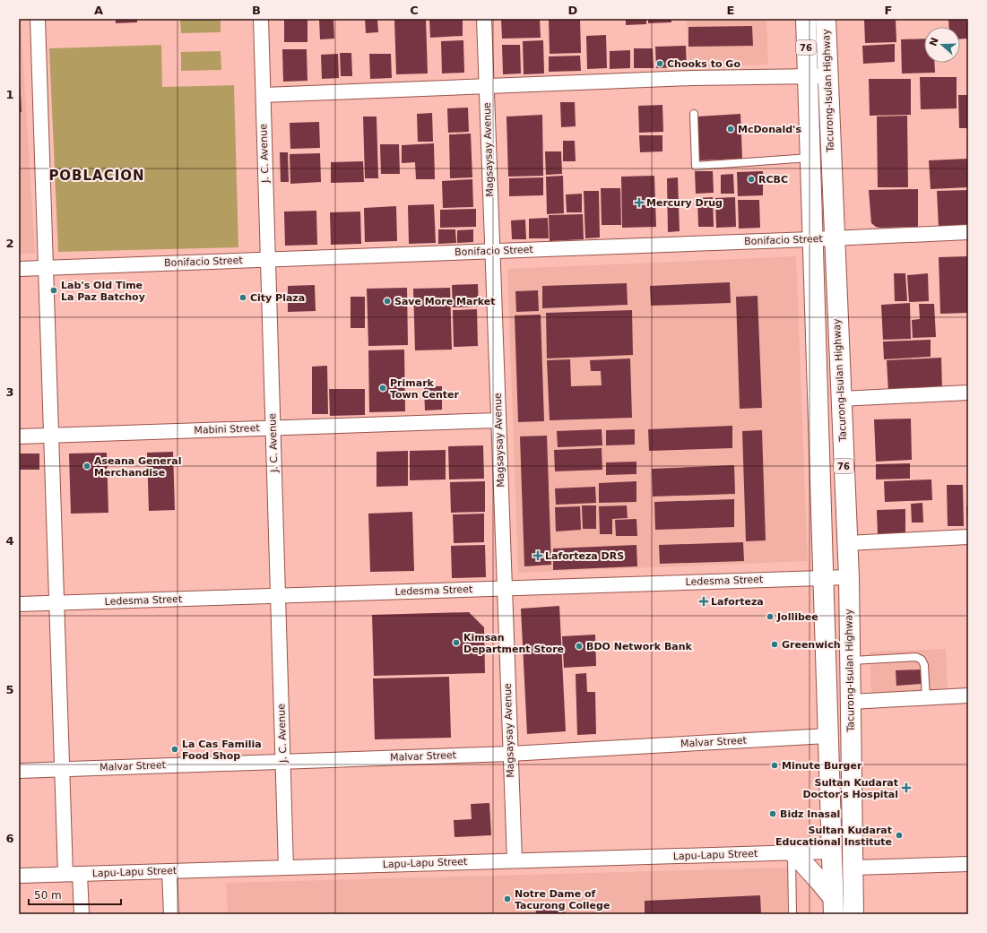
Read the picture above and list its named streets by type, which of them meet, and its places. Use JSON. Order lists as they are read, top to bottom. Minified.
{"streets":{"highway":["76","Tacurong-Isulan Highway"],"street":["Magsaysay Avenue","J. C. Avenue","Bonifacio Street","Mabini Street","Ledesma Street","Malvar Street","Lapu-Lapu Street"]},"crossings":[["Tacurong-Isulan Highway","Bonifacio Street"],["Tacurong-Isulan Highway","Ledesma Street"],["Tacurong-Isulan Highway","Malvar Street"],["Tacurong-Isulan Highway","Lapu-Lapu Street"],["Magsaysay Avenue","Bonifacio Street"],["Magsaysay Avenue","Mabini Street"],["Magsaysay Avenue","Ledesma Street"],["Magsaysay Avenue","Malvar Street"],["Magsaysay Avenue","Lapu-Lapu Street"],["J. C. Avenue","Bonifacio Street"],["J. C. Avenue","Mabini Street"],["J. C. Avenue","Ledesma Street"],["J. C. Avenue","Malvar Street"],["J. C. Avenue","Lapu-Lapu Street"]],"districts":["POBLACION"],"places":{"other":["Chooks to Go","McDonald's","RCBC","Lab's Old Time La Paz Batchoy","City Plaza","Save More Market","Primark Town Center","Aseana General Merchandise","Jollibee","Kimsan Department Store","Greenwich","BDO Network Bank","La Cas Familia Food Shop","Minute Burger","Bidz Inasal","Sultan Kudarat Educational Institute","Notre Dame of Tacurong College"],"health":["Mercury Drug","Laforteza DRS","Laforteza","Sultan Kudarat Doctor's Hospital"]},"scale_bar":"50 m","north":"left","grid":{"columns":["A","B","C","D","E","F"],"rows":["1","2","3","4","5","6"]}}
